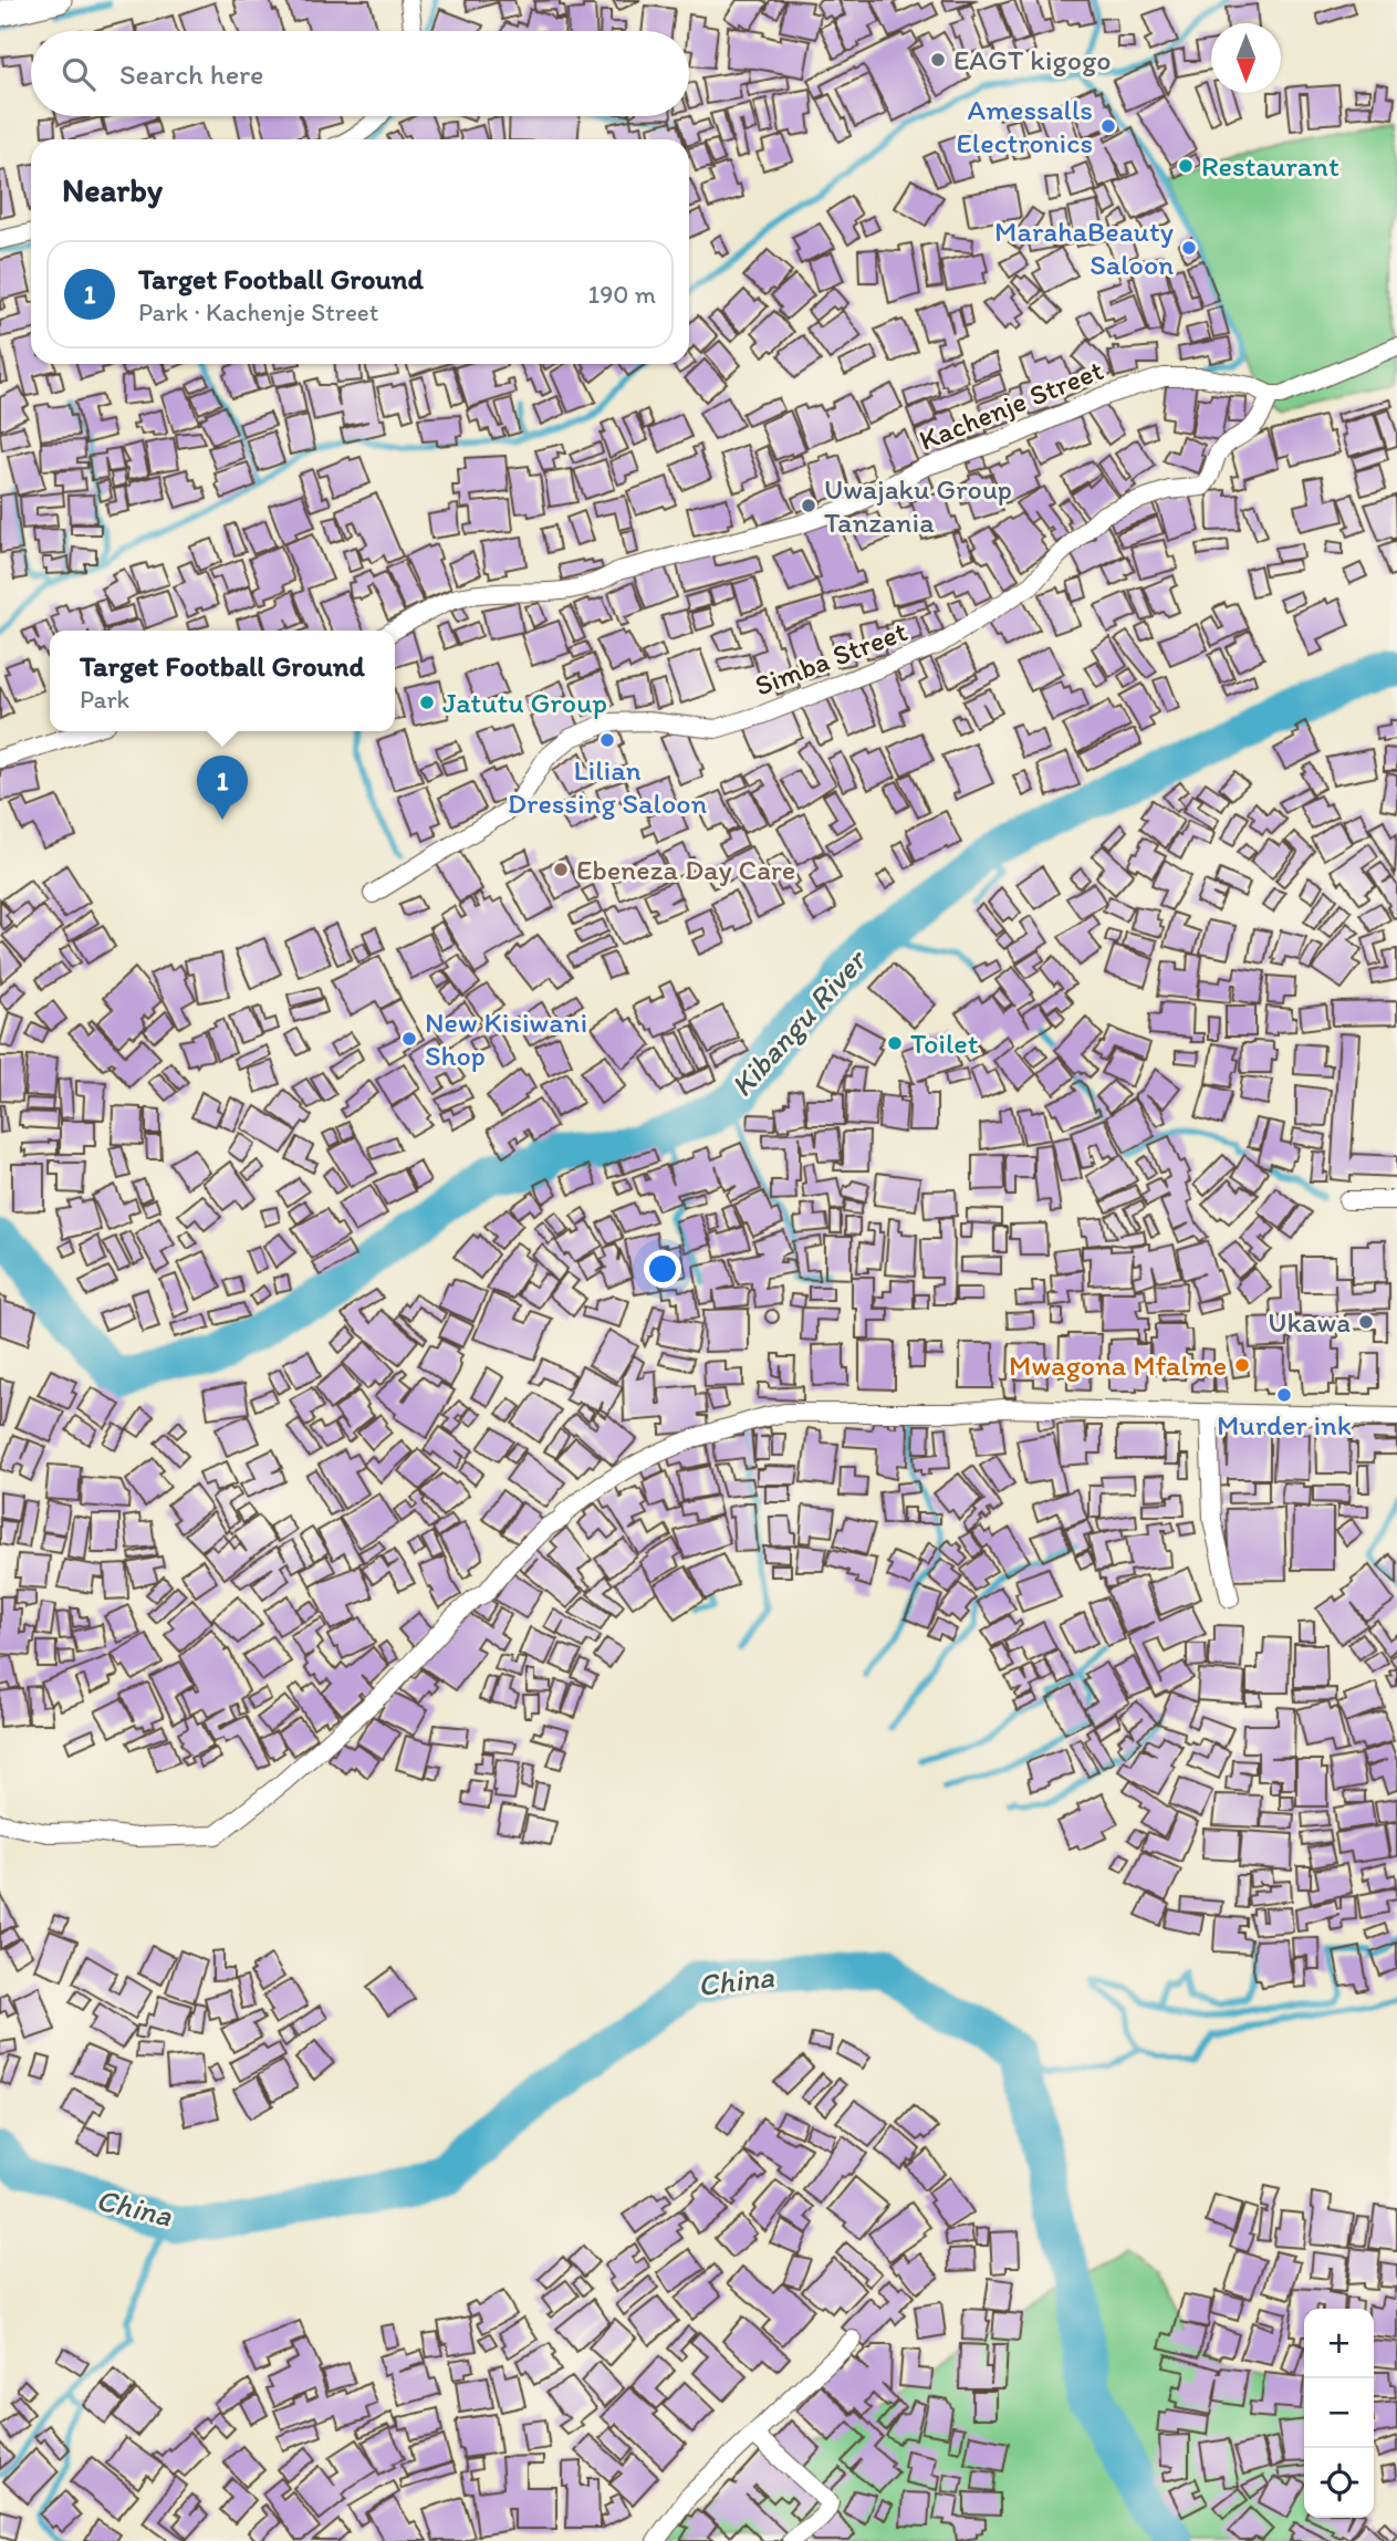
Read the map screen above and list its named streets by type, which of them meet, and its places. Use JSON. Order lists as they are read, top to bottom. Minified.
{"streets":{"street":["Kachenje Street","Simba Street"]},"crossings":[["Kachenje Street","Simba Street"]],"water":["Kibangu River","China"],"places":["EAGT kigogo","Amessalls Electronics","Restaurant","MarahaBeauty Saloon","Uwajaku Group Tanzania","Jatutu Group","Lilian Dressing Saloon","Ebeneza Day Care","New Kisiwani Shop","Toilet","Ukawa","Mwagona Mfalme","Murder ink"],"north":"bottom","page":{"search":"Search here","heading":"Nearby","list":[{"mark":"1","name":"Target Football Ground","note":"Park · Kachenje Street","value":"190 m"}],"popup":["Target Football Ground","Park"],"pins":"1","map_buttons":["+","−"]}}
